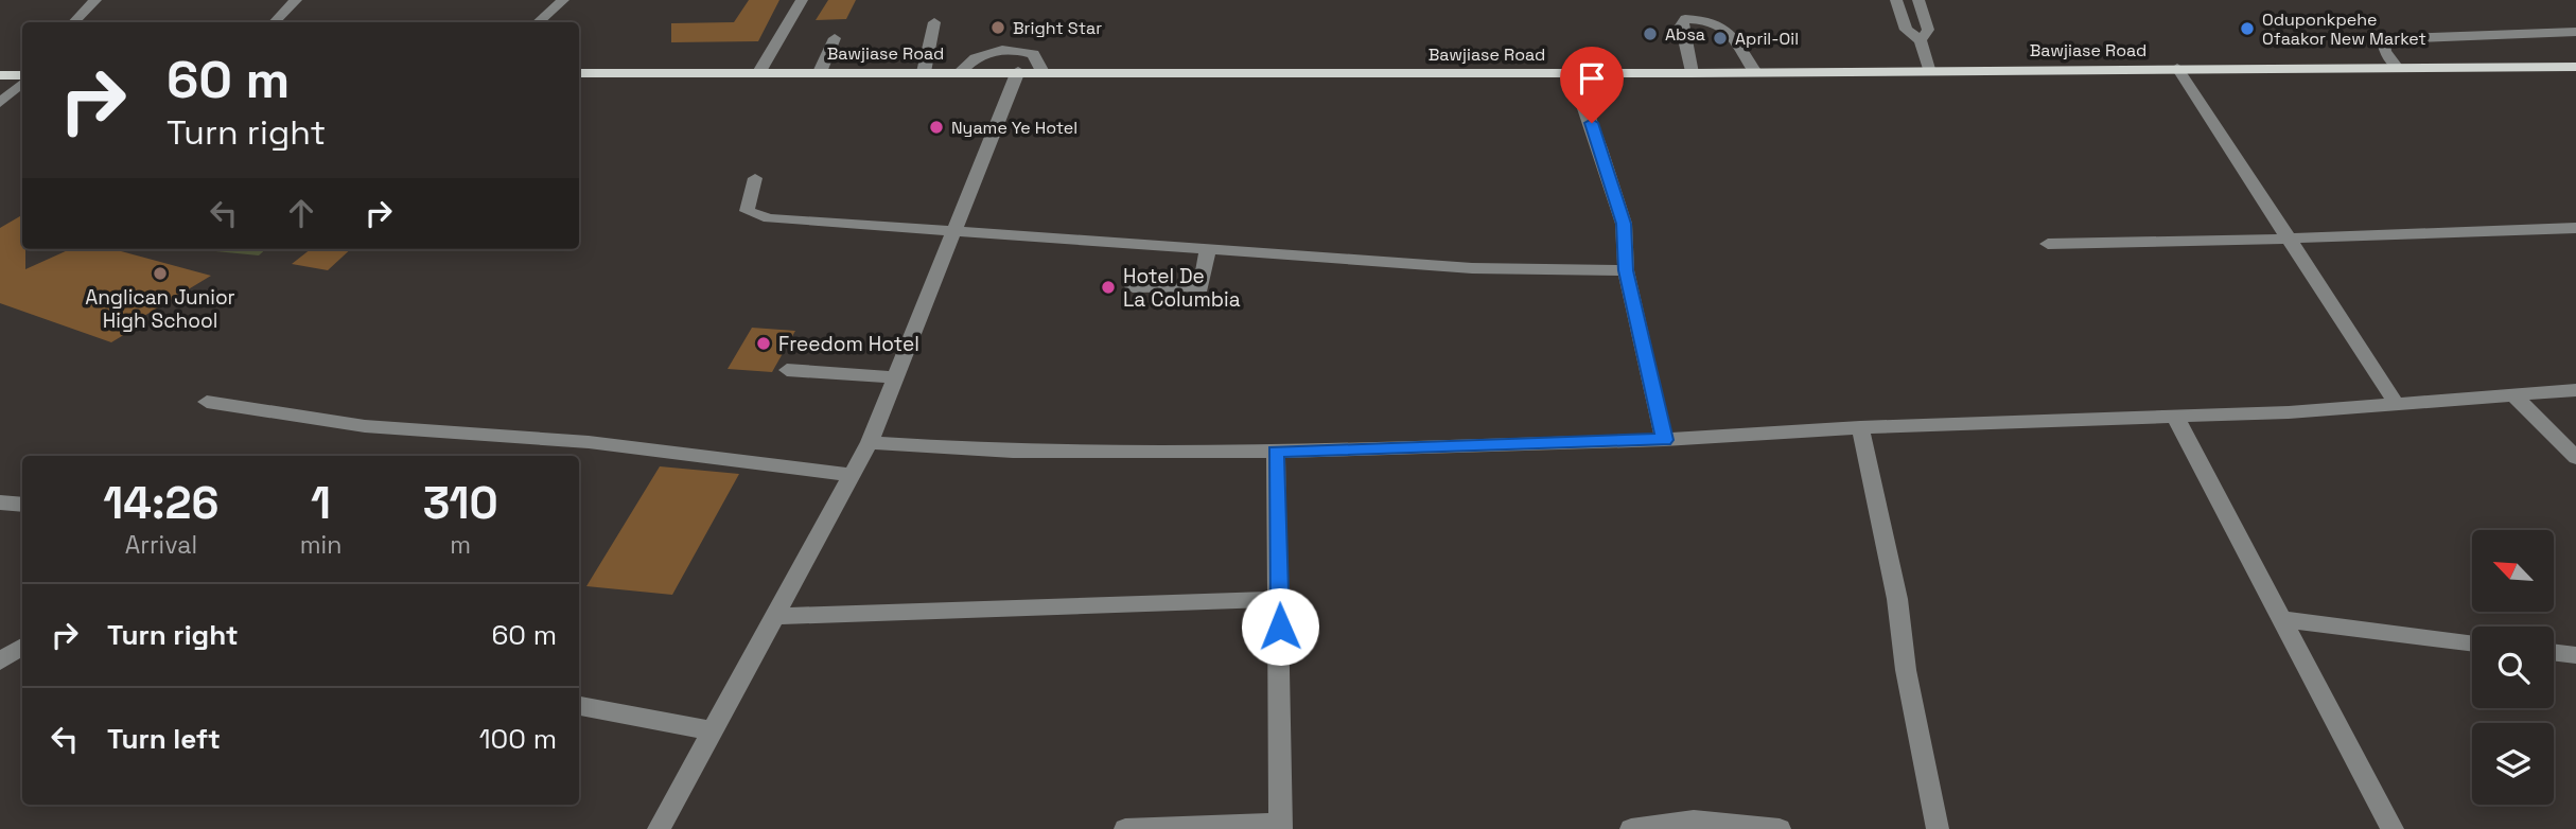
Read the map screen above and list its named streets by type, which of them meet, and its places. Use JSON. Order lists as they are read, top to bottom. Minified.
{"streets":{"main road":["Bawjiase Road"]},"places":["Bright Star","Oduponkpehe Ofaakor New Market","Absa","April-Oil","Nyame Ye Hotel","Anglican Junior High School","Hotel De La Columbia","Freedom Hotel"],"north":"top left","page":{"turn":["60 m","Turn right"],"eta":["14:26","Arrival","1","min","310","m"],"list":[{"name":"Turn right","value":"60 m"},{"name":"Turn left","value":"100 m"}]}}
